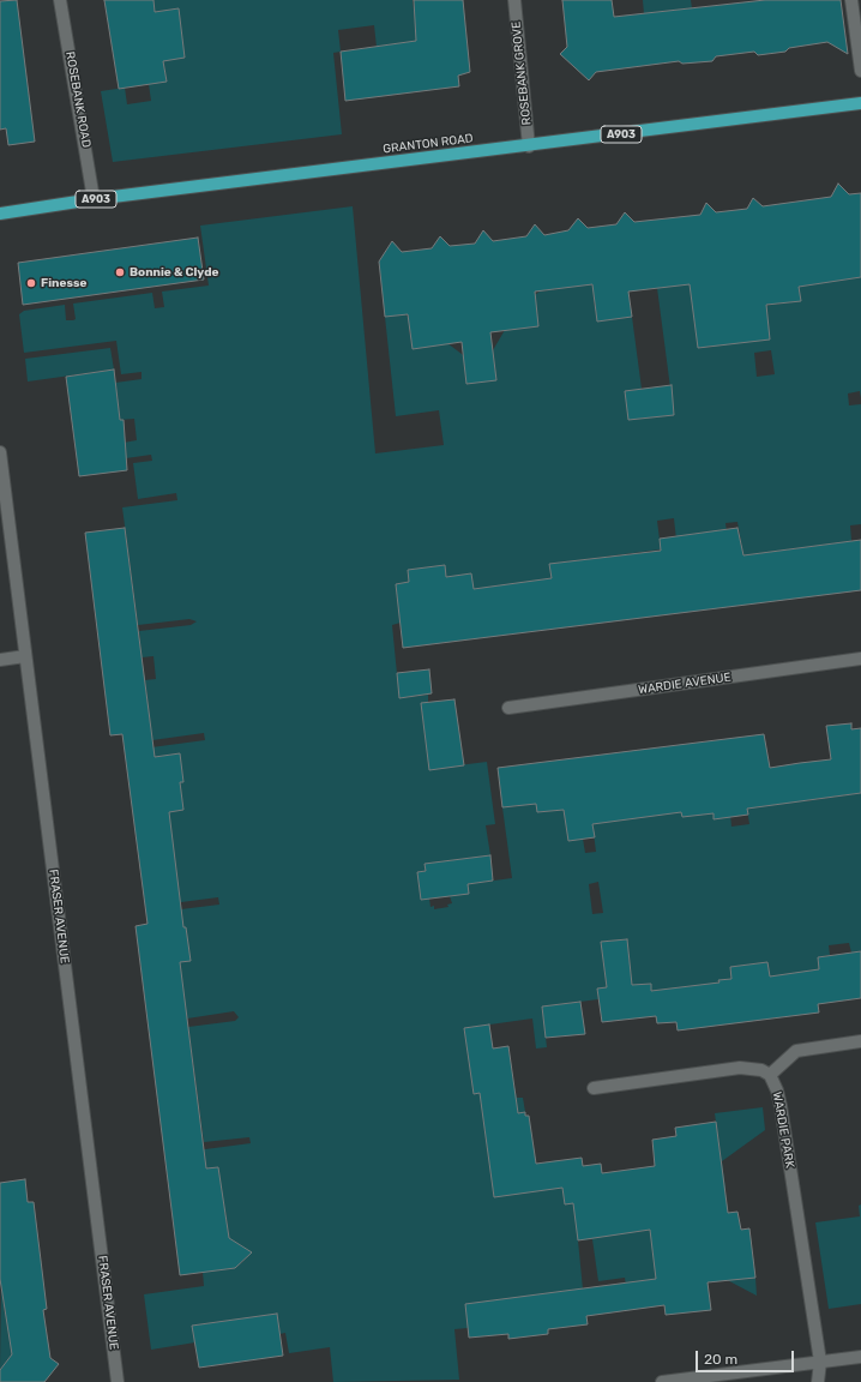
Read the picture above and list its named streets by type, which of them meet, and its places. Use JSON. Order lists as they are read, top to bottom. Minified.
{"streets":{"main road":["A903","GRANTON ROAD"],"street":["ROSEBANK GROVE","ROSEBANK ROAD","WARDIE AVENUE","FRASER AVENUE","WARDIE PARK"]},"crossings":[["ROSEBANK GROVE","GRANTON ROAD"],["ROSEBANK ROAD","GRANTON ROAD"]],"places":["Bonnie & Clyde","Finesse"],"scale_bar":"20 m"}
